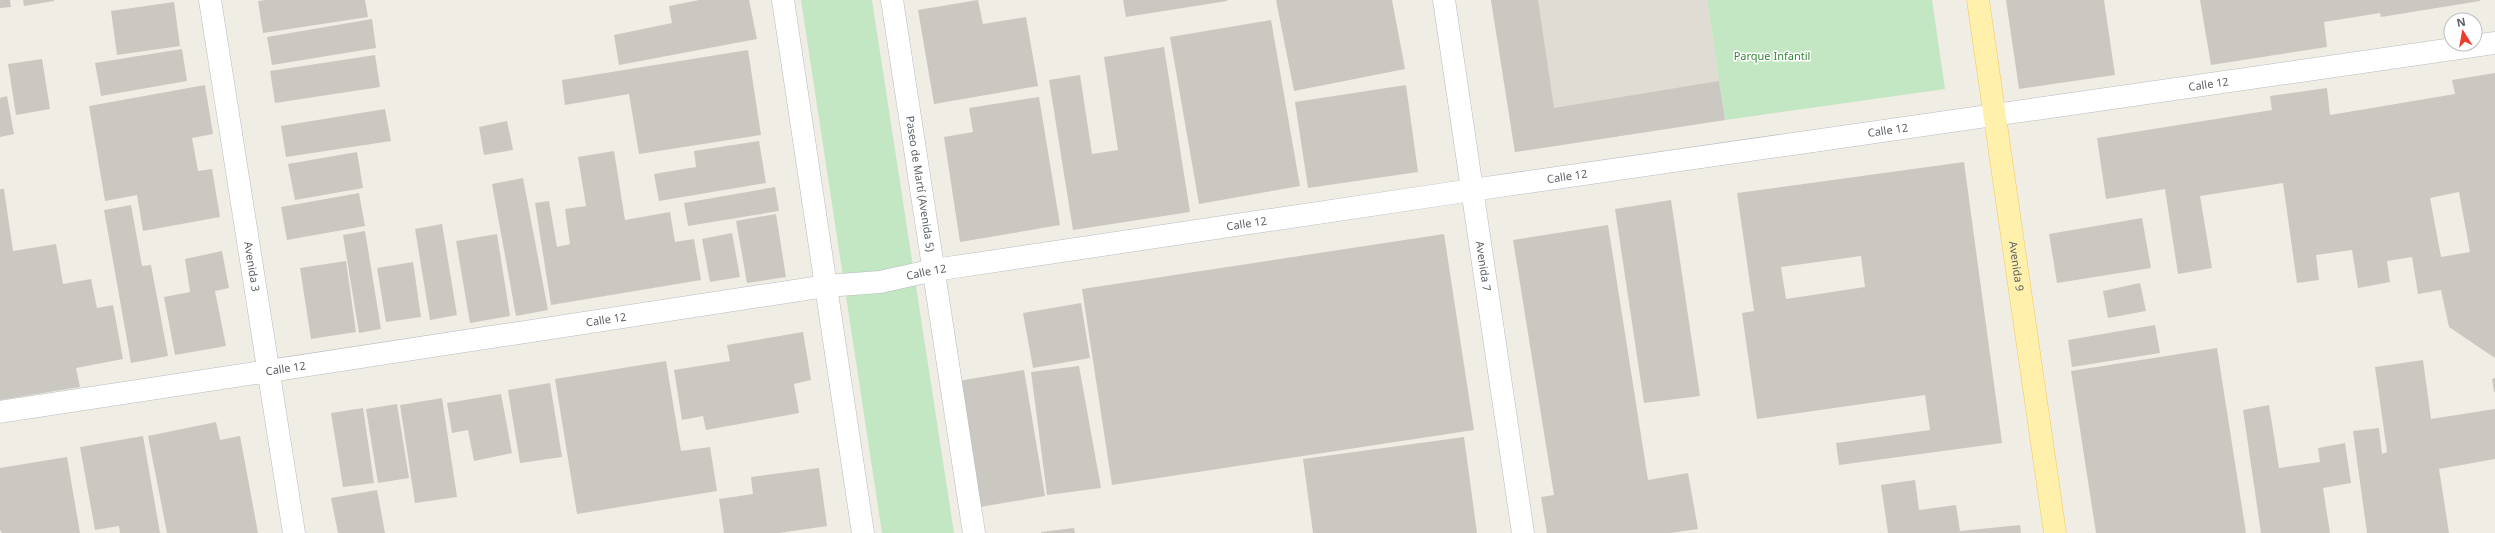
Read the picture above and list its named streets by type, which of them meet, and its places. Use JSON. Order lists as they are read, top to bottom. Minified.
{"streets":{"main road":["Avenida 9"],"street":["Calle 12","Paseo de Martí (Avenida 5)","Avenida 3","Avenida 7"]},"crossings":[["Calle 12","Paseo de Martí (Avenida 5)"],["Calle 12","Avenida 3"],["Calle 12","Avenida 7"],["Calle 12","Avenida 9"]],"parks":["Parque Infantil"],"north":"top"}
